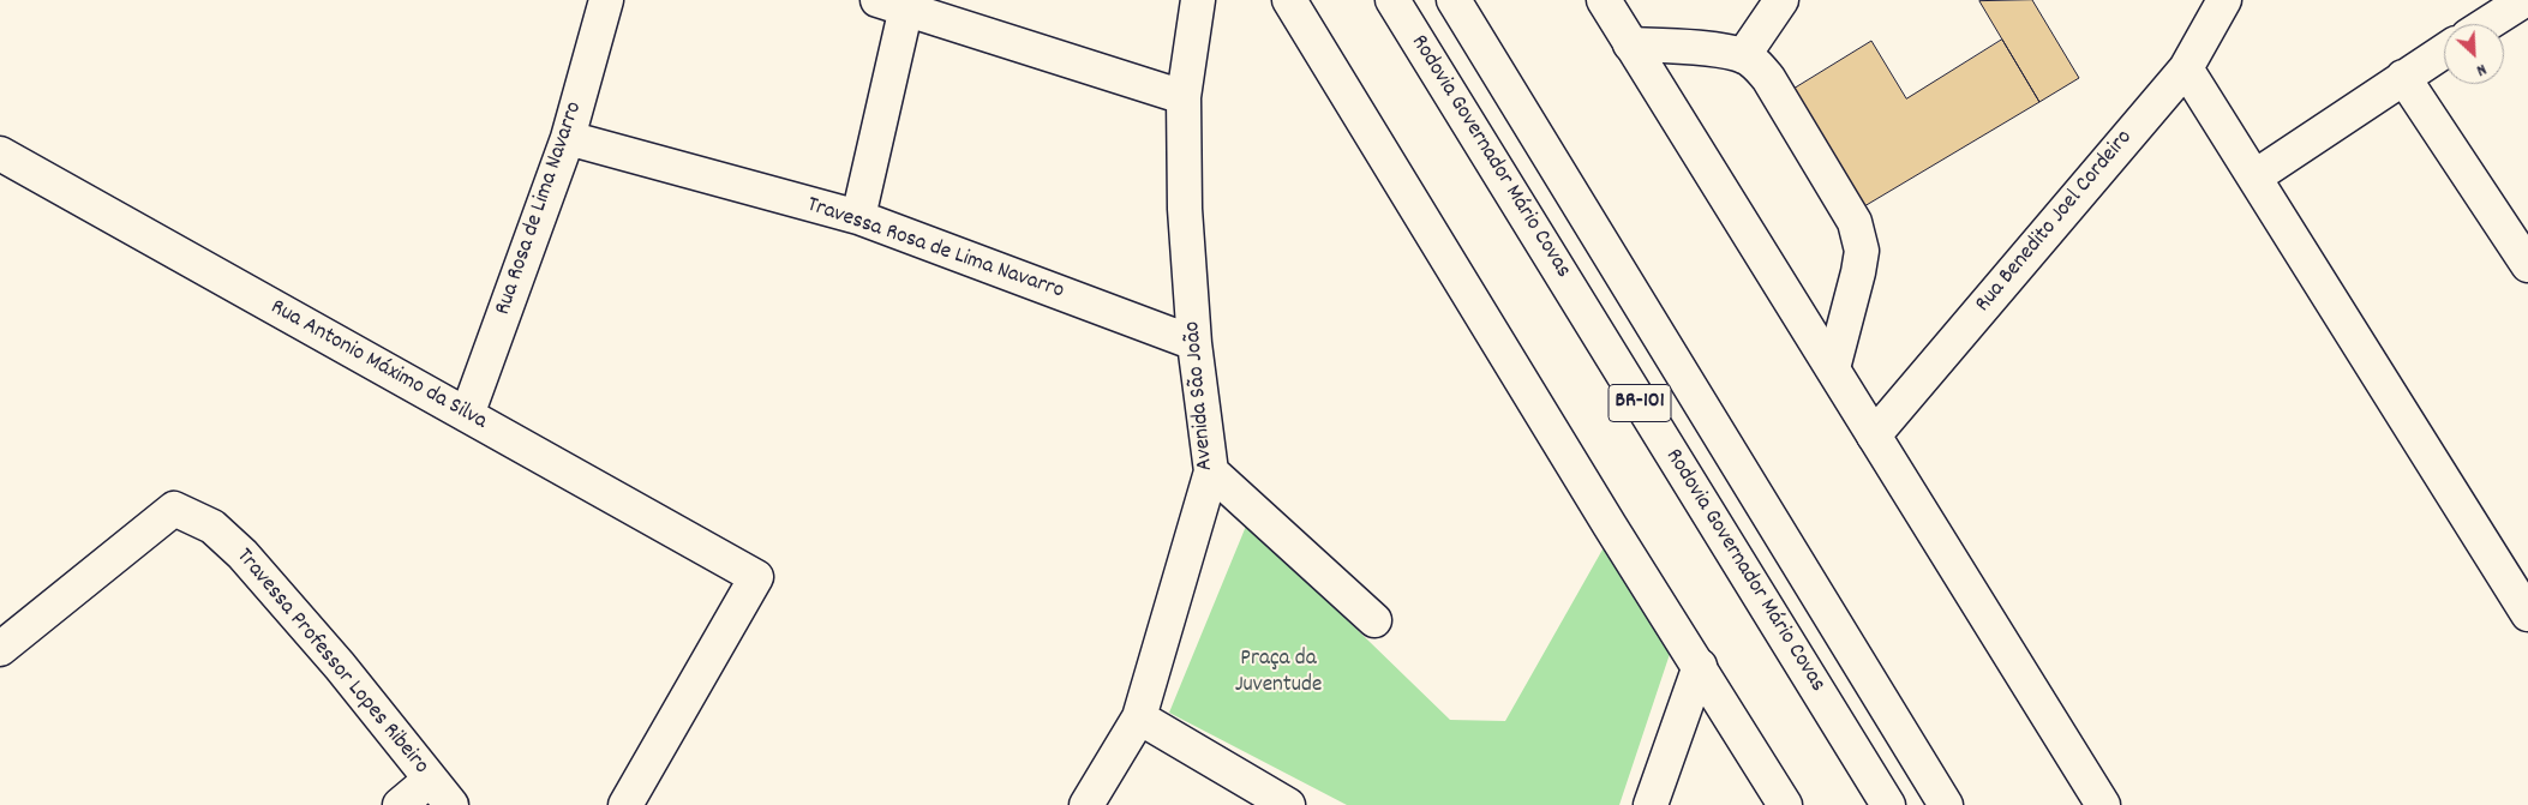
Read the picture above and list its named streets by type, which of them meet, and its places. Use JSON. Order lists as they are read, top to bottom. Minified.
{"streets":{"main road":["Rodovia Governador Mário Covas","Rua Rosa de Lima Navarro","Rua Benedito Joel Cordeiro","Travessa Rosa de Lima Navarro","Rua Antonio Máximo da Silva","Avenida São João","BR-101","Travessa Professor Lopes Ribeiro"]},"crossings":[["Rua Rosa de Lima Navarro","Travessa Rosa de Lima Navarro"],["Rua Rosa de Lima Navarro","Rua Antonio Máximo da Silva"],["Travessa Rosa de Lima Navarro","Avenida São João"]],"parks":["Praça da Juventude"],"north":"bottom right"}
